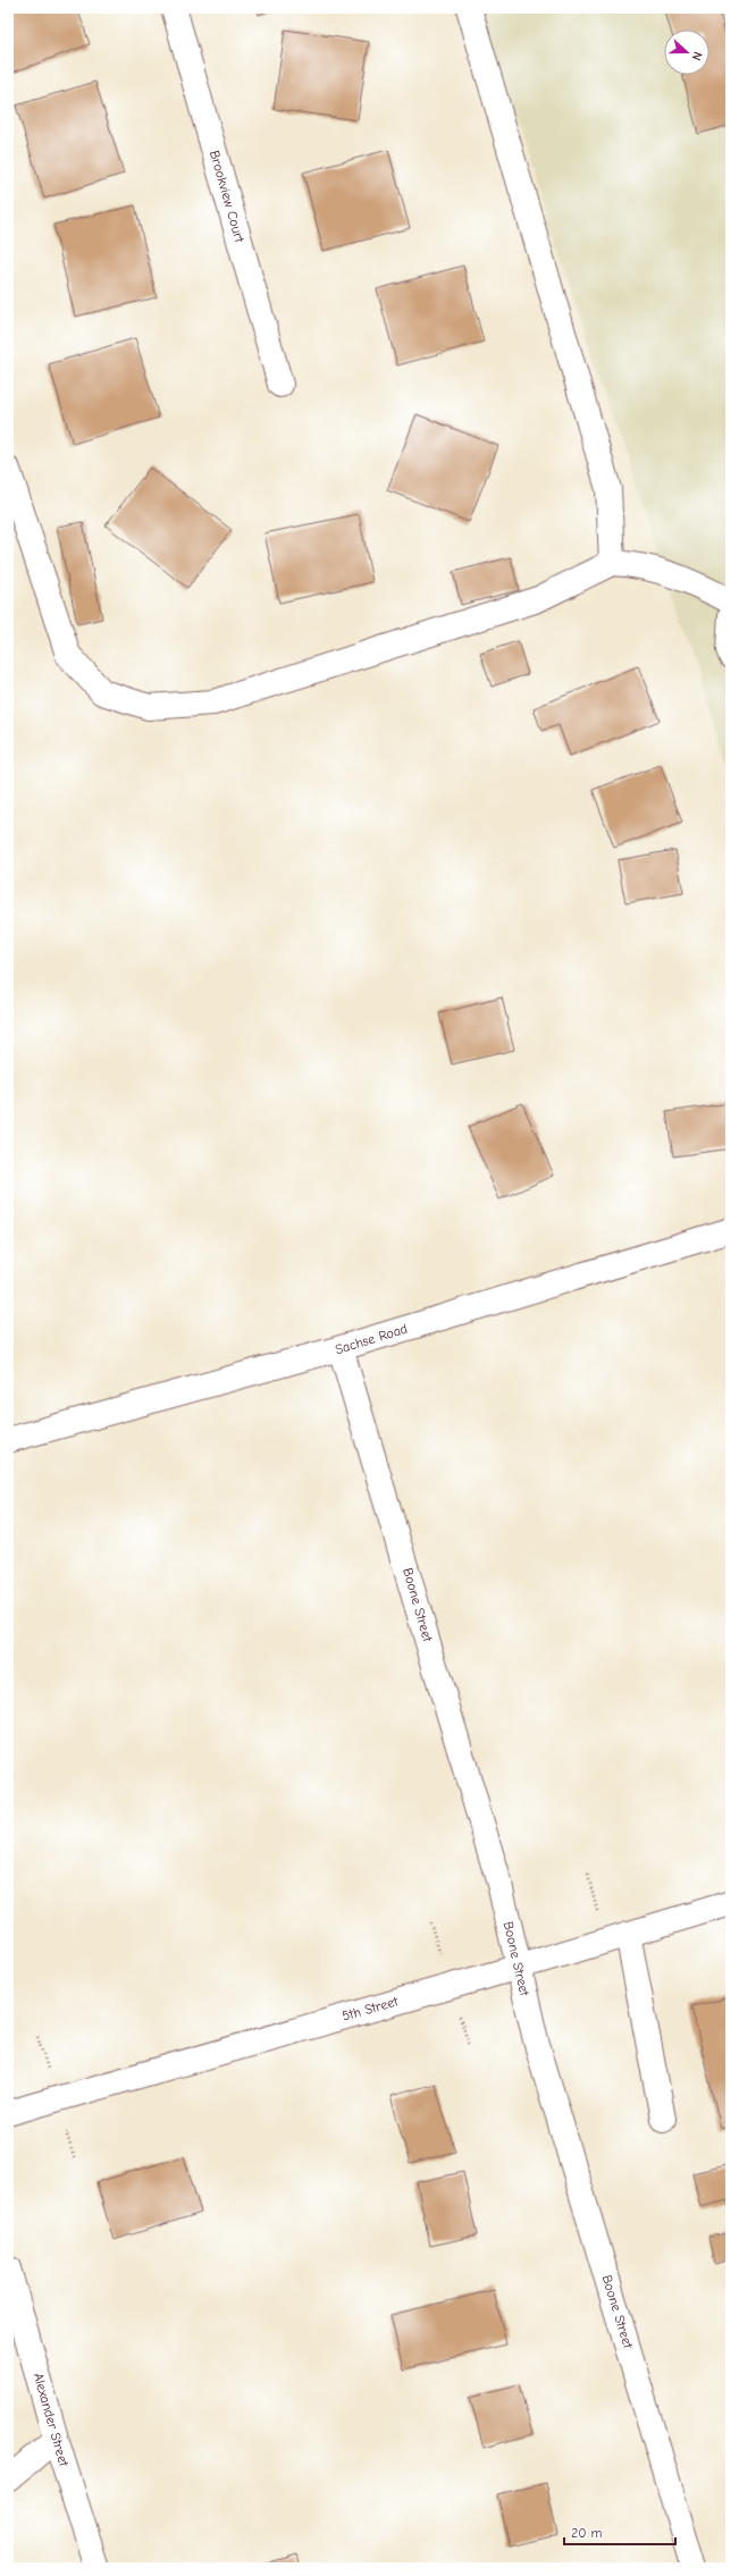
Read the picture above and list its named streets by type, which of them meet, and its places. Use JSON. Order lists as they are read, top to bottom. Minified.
{"streets":{"street":["Brookview Court","Sachse Road","Boone Street","5th Street","Alexander Street"]},"crossings":[["Sachse Road","Boone Street"],["Boone Street","5th Street"]],"scale_bar":"20 m","north":"right"}
